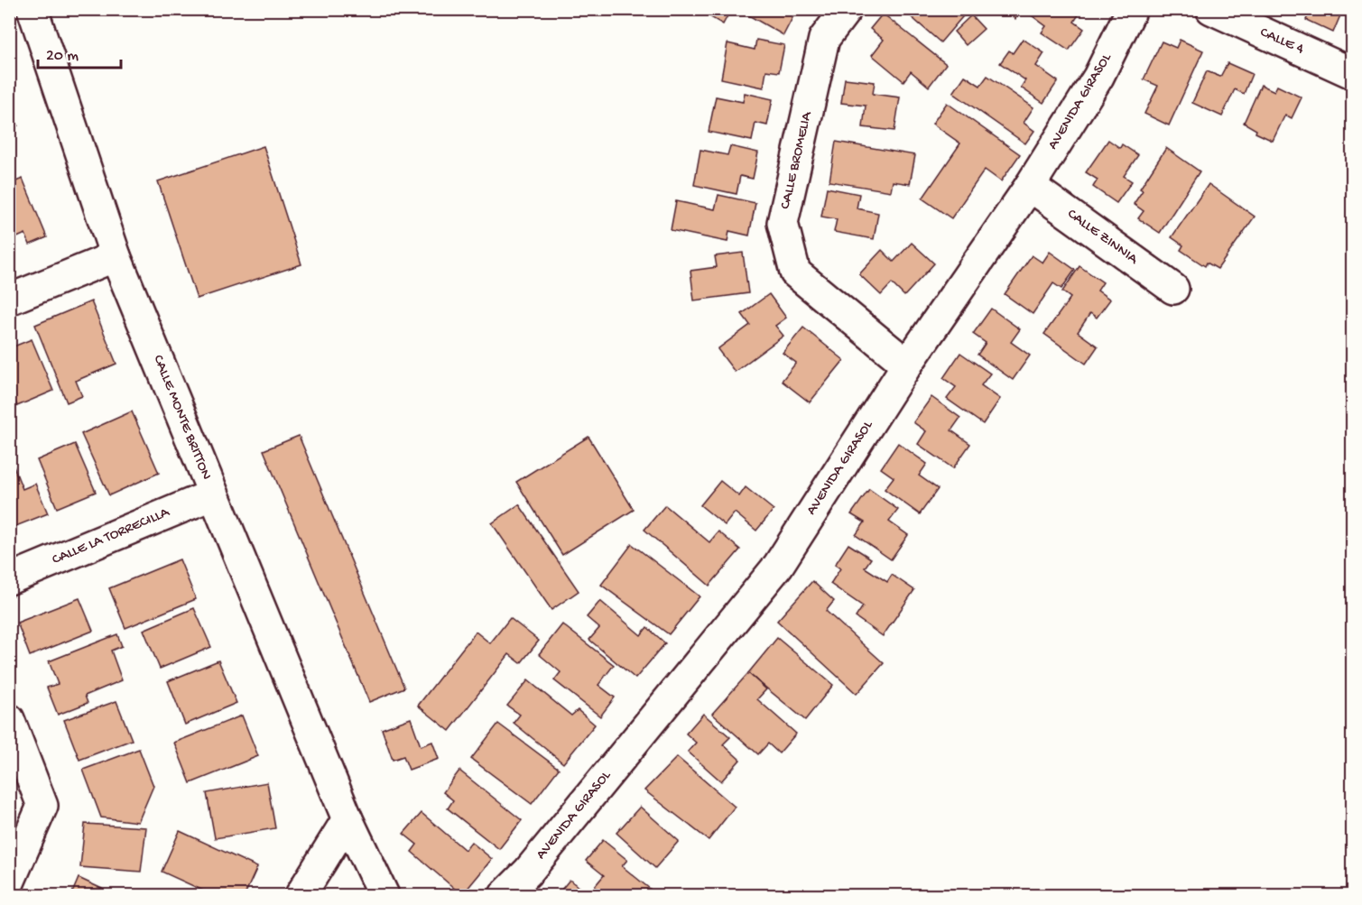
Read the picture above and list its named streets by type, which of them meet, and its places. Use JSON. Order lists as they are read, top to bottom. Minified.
{"streets":{"street":["CALLE 4","AVENIDA GIRASOL","CALLE BROMELIA","CALLE ZINNIA","CALLE MONTE BRITTON","CALLE LA TORRECILLA"]},"crossings":[["AVENIDA GIRASOL","CALLE BROMELIA"],["AVENIDA GIRASOL","CALLE ZINNIA"],["CALLE MONTE BRITTON","CALLE LA TORRECILLA"]],"scale_bar":"20 m"}
